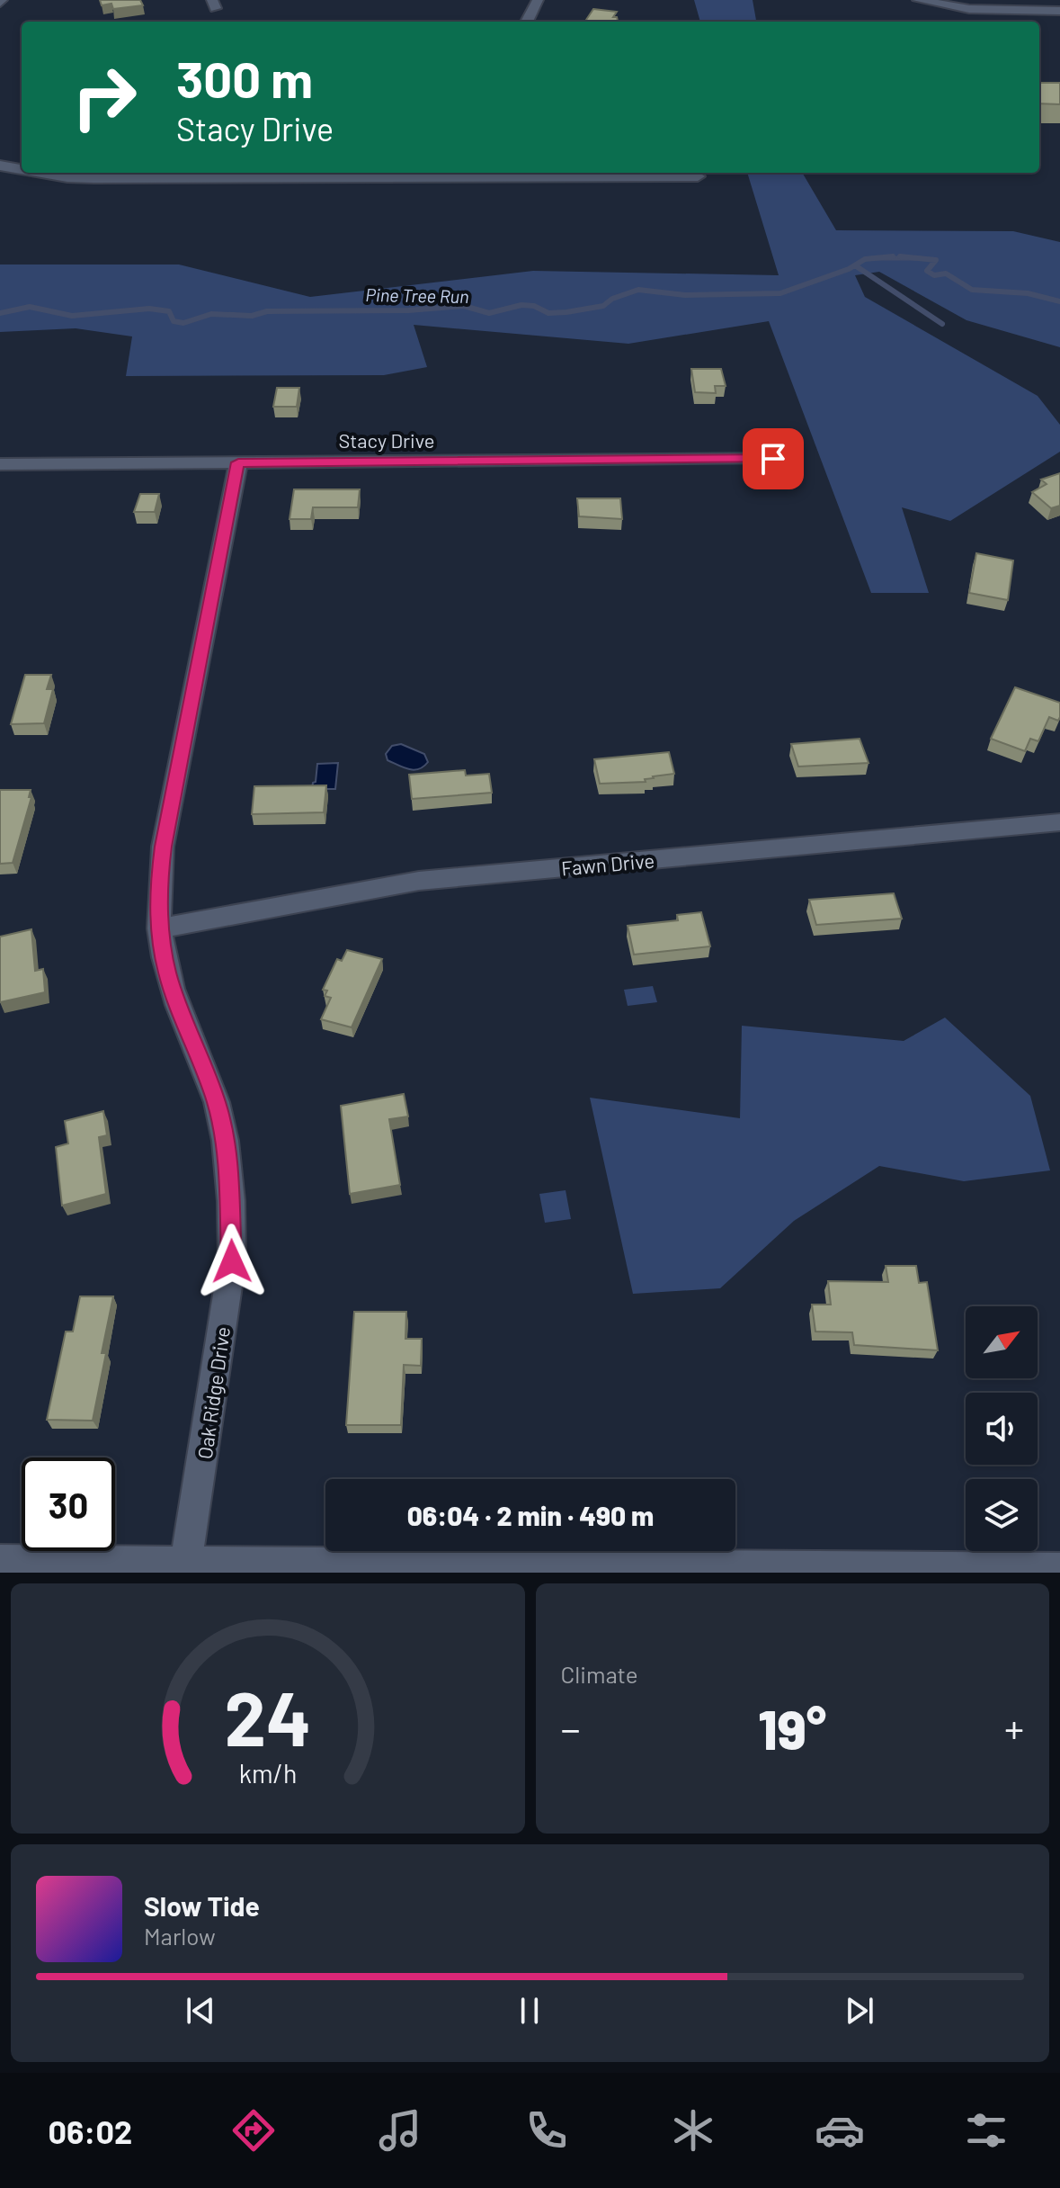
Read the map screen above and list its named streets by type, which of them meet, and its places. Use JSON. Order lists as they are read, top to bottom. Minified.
{"streets":{"street":["Stacy Drive","Fawn Drive","Oak Ridge Drive"]},"crossings":[["Stacy Drive","Oak Ridge Drive"],["Fawn Drive","Oak Ridge Drive"]],"water":["Pine Tree Run"],"north":"top right","page":{"turn":["300 m","Stacy Drive"],"limit":"30","trip":"06:04 · 2 min · 490 m","tile":"Climate","heat":["−","19°","+"],"song":["Slow Tide","Marlow"],"tabs":"06:02","gauge":["24","km/h"]}}
